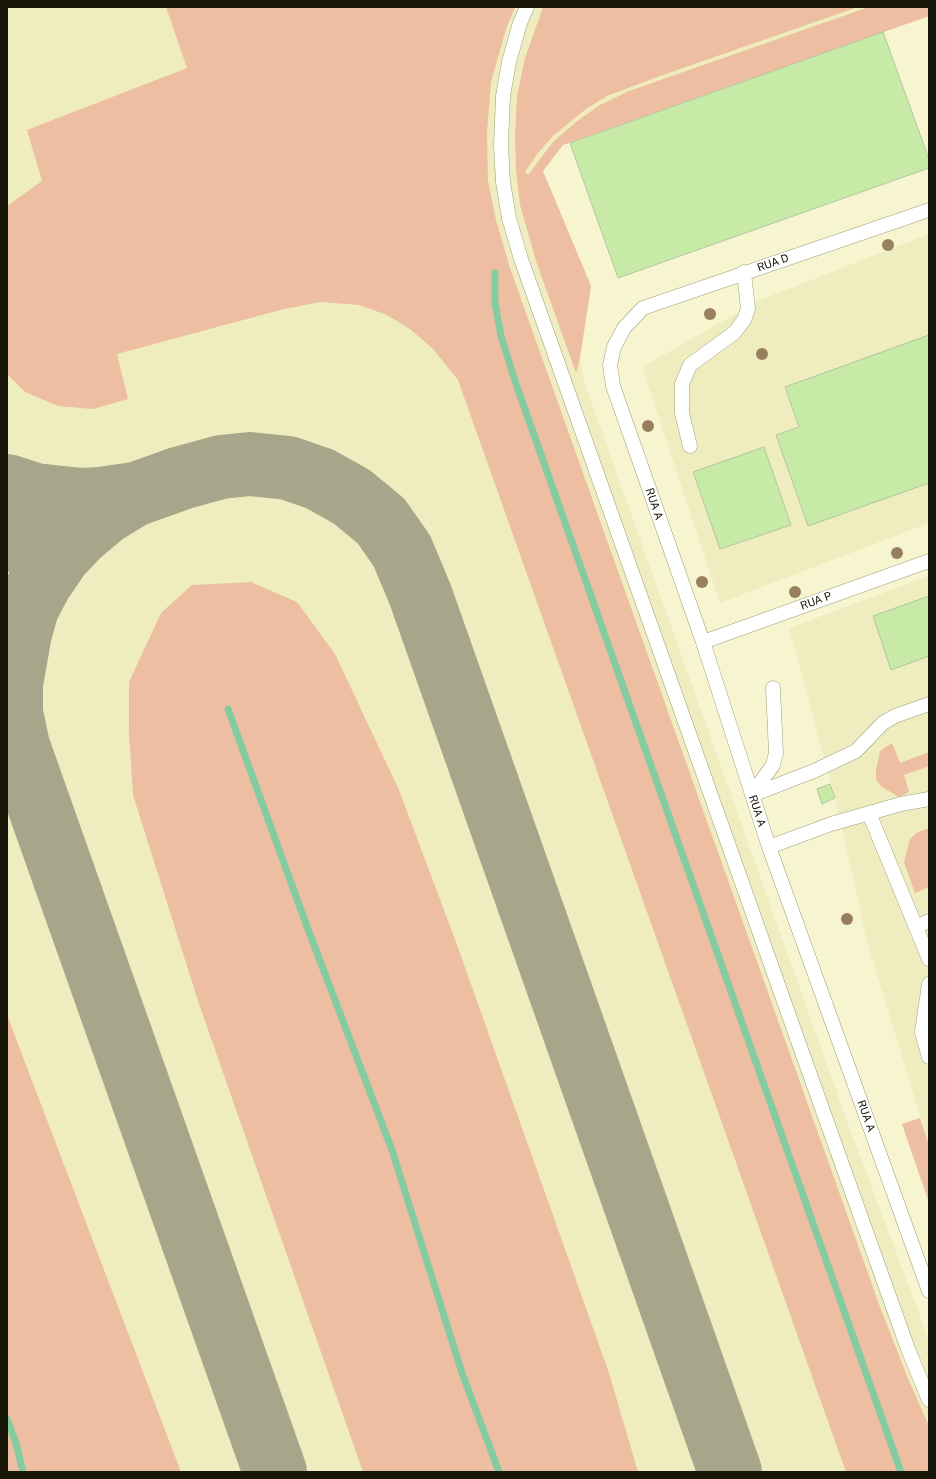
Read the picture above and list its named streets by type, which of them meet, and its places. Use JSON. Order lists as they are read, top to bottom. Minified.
{"streets":{"lane":["RUA D","RUA A","RUA P"]},"crossings":[["RUA D","RUA A"],["RUA A","RUA P"]]}
